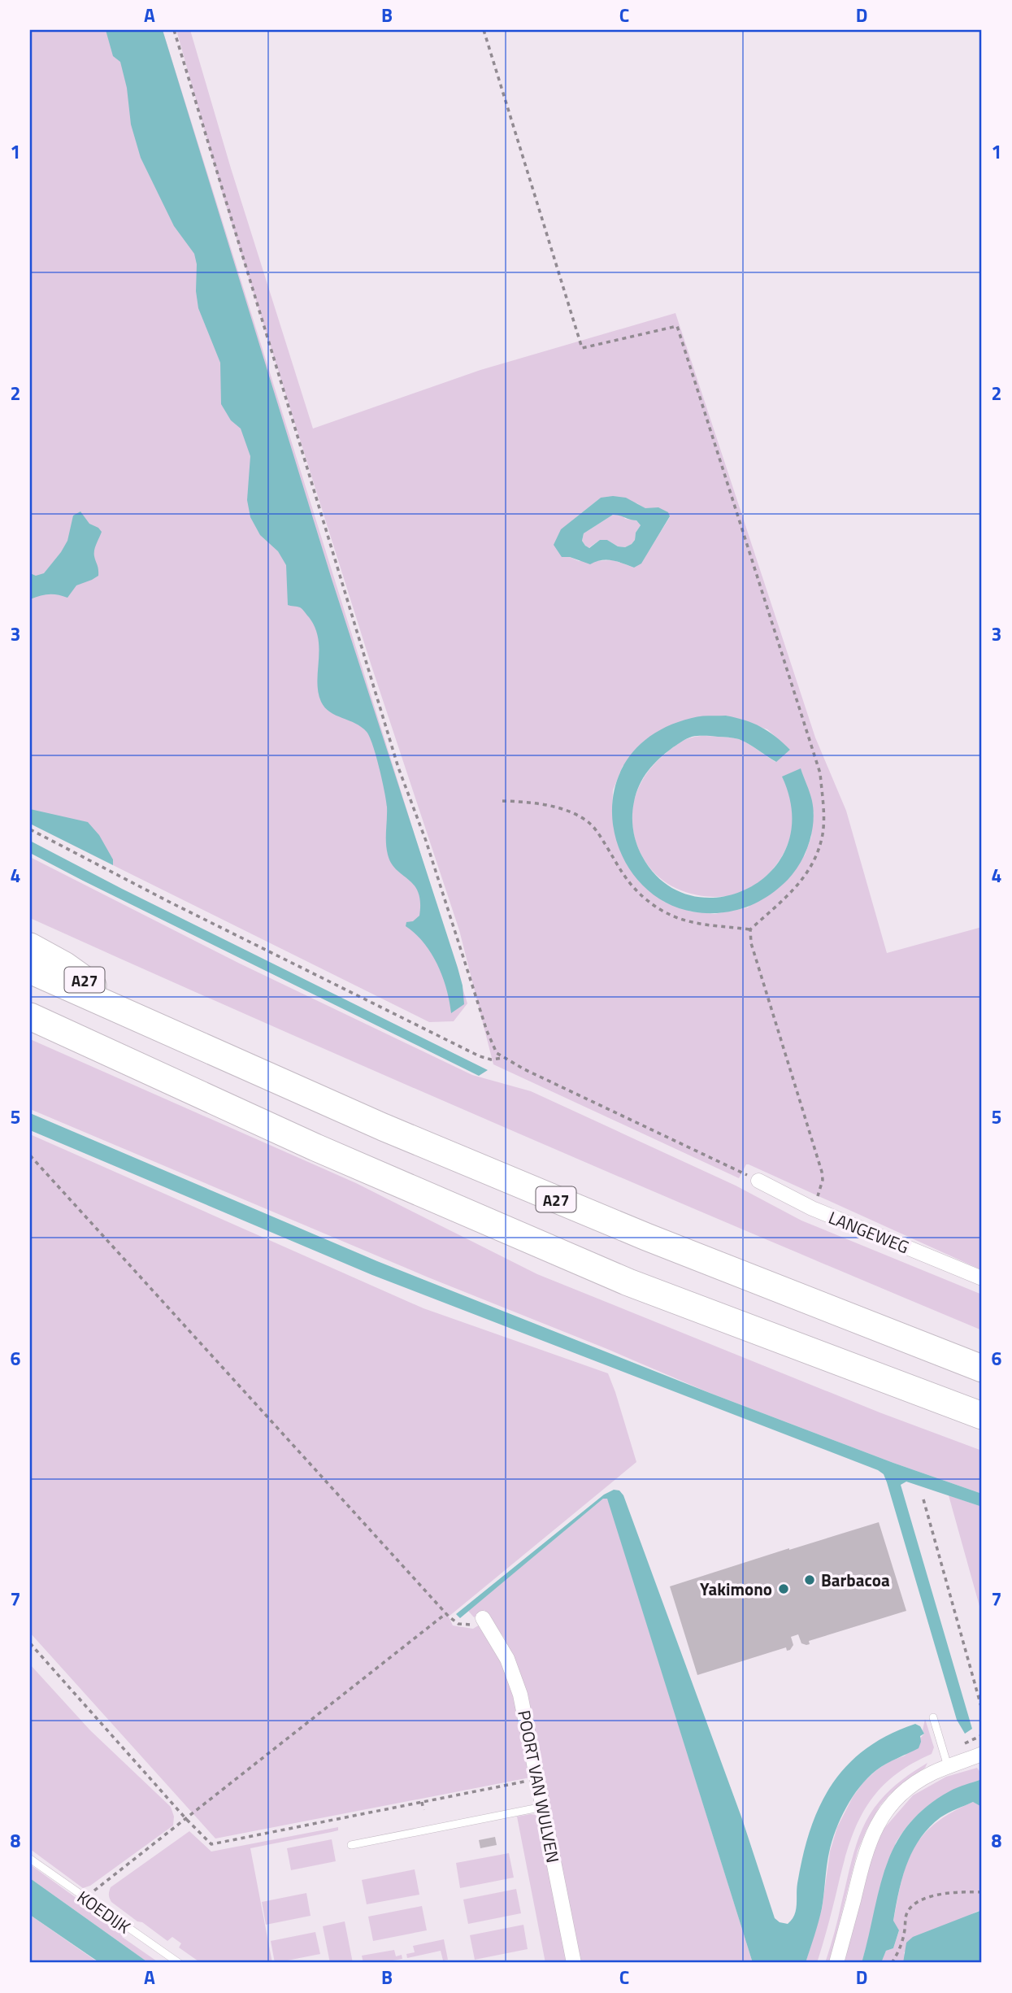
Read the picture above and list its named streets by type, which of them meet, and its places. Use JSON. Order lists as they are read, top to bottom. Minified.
{"streets":{"highway":["A27"],"street":["LANGEWEG","POORT VAN WULVEN"],"lane":["KOEDIJK"]},"places":["Barbacoa","Yakimono"],"grid":{"columns":["A","B","C","D"],"rows":["1","2","3","4","5","6","7","8"]}}
